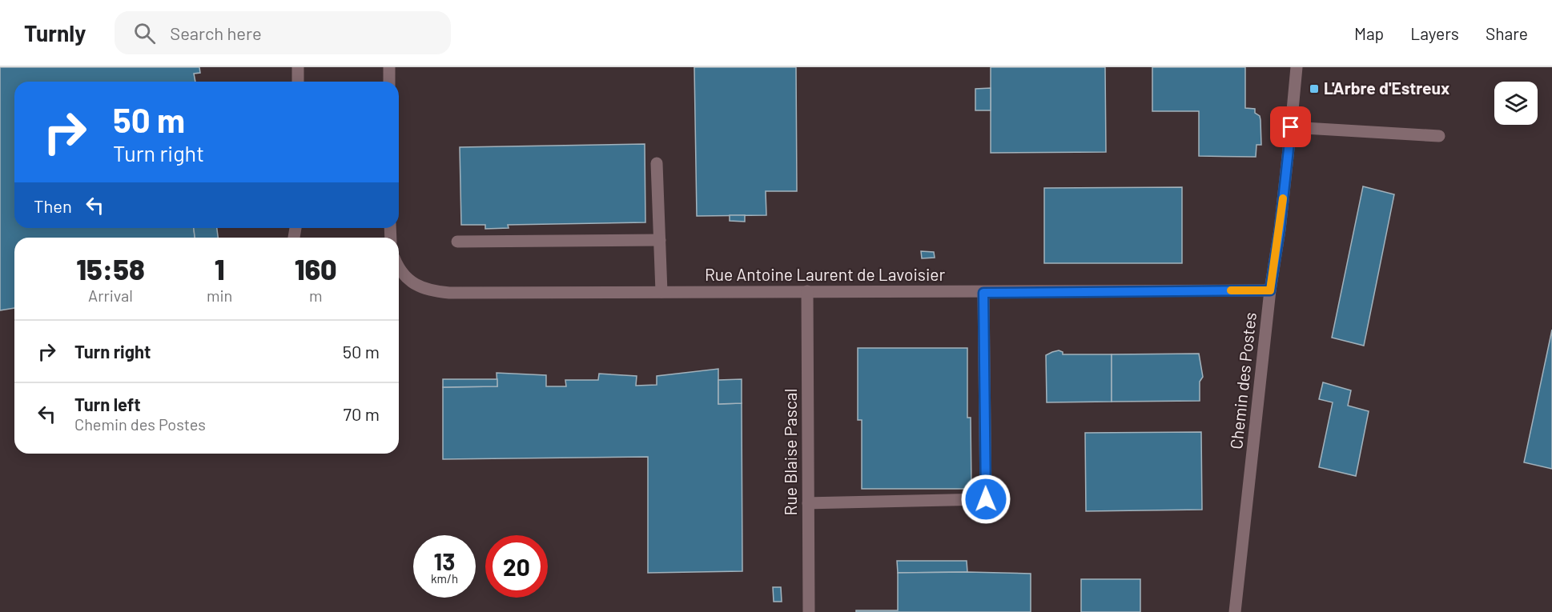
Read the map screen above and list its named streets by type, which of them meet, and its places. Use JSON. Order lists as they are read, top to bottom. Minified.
{"streets":{"street":["Rue Antoine Laurent de Lavoisier","Chemin des Postes","Rue Blaise Pascal"]},"crossings":[["Rue Antoine Laurent de Lavoisier","Chemin des Postes"],["Rue Antoine Laurent de Lavoisier","Rue Blaise Pascal"]],"places":{"transit":["L'Arbre d'Estreux"]},"page":{"header":"Turnly","search":"Search here","nav":["Map","Layers","Share"],"turn":["50 m","Turn right"],"then":"Then","eta":["15:58","Arrival","1","min","160","m"],"list":[{"name":"Turn right","value":"50 m"},{"name":"Turn left","note":"Chemin des Postes","value":"70 m"}],"speed":"13 km/h","limit":"20"}}
